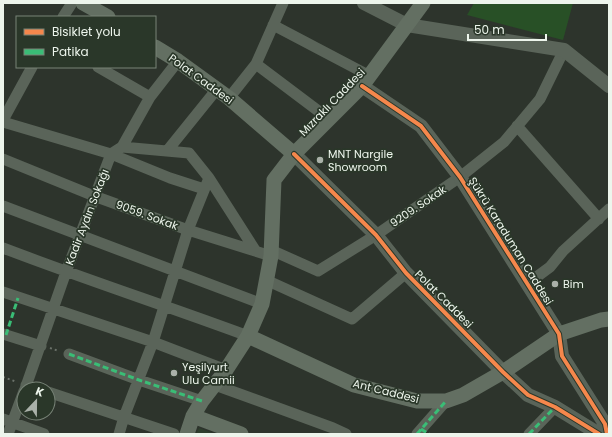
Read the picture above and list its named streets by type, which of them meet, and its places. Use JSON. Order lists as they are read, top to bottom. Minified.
{"streets":{"main road":["Polat Caddesi","Mızraklı Caddesi","Ant Caddesi"],"street":["9209. Sokak","9059. Sokak","Kadir Aydın Sokağı","Şükrü Karaduman Caddesi"]},"crossings":[["Polat Caddesi","Mızraklı Caddesi"],["Polat Caddesi","9209. Sokak"],["Polat Caddesi","Şükrü Karaduman Caddesi"],["Polat Caddesi","Ant Caddesi"],["Mızraklı Caddesi","9209. Sokak"],["Mızraklı Caddesi","9059. Sokak"],["Mızraklı Caddesi","Şükrü Karaduman Caddesi"],["Mızraklı Caddesi","Ant Caddesi"],["9209. Sokak","9059. Sokak"],["9209. Sokak","Şükrü Karaduman Caddesi"],["9059. Sokak","Kadir Aydın Sokağı"],["Şükrü Karaduman Caddesi","Ant Caddesi"]],"places":["MNT Nargile Showroom","Bim","Yeşilyurt Ulu Camii"],"legend":["Bisiklet yolu","Patika"],"scale_bar":"50 m","north":"top"}
